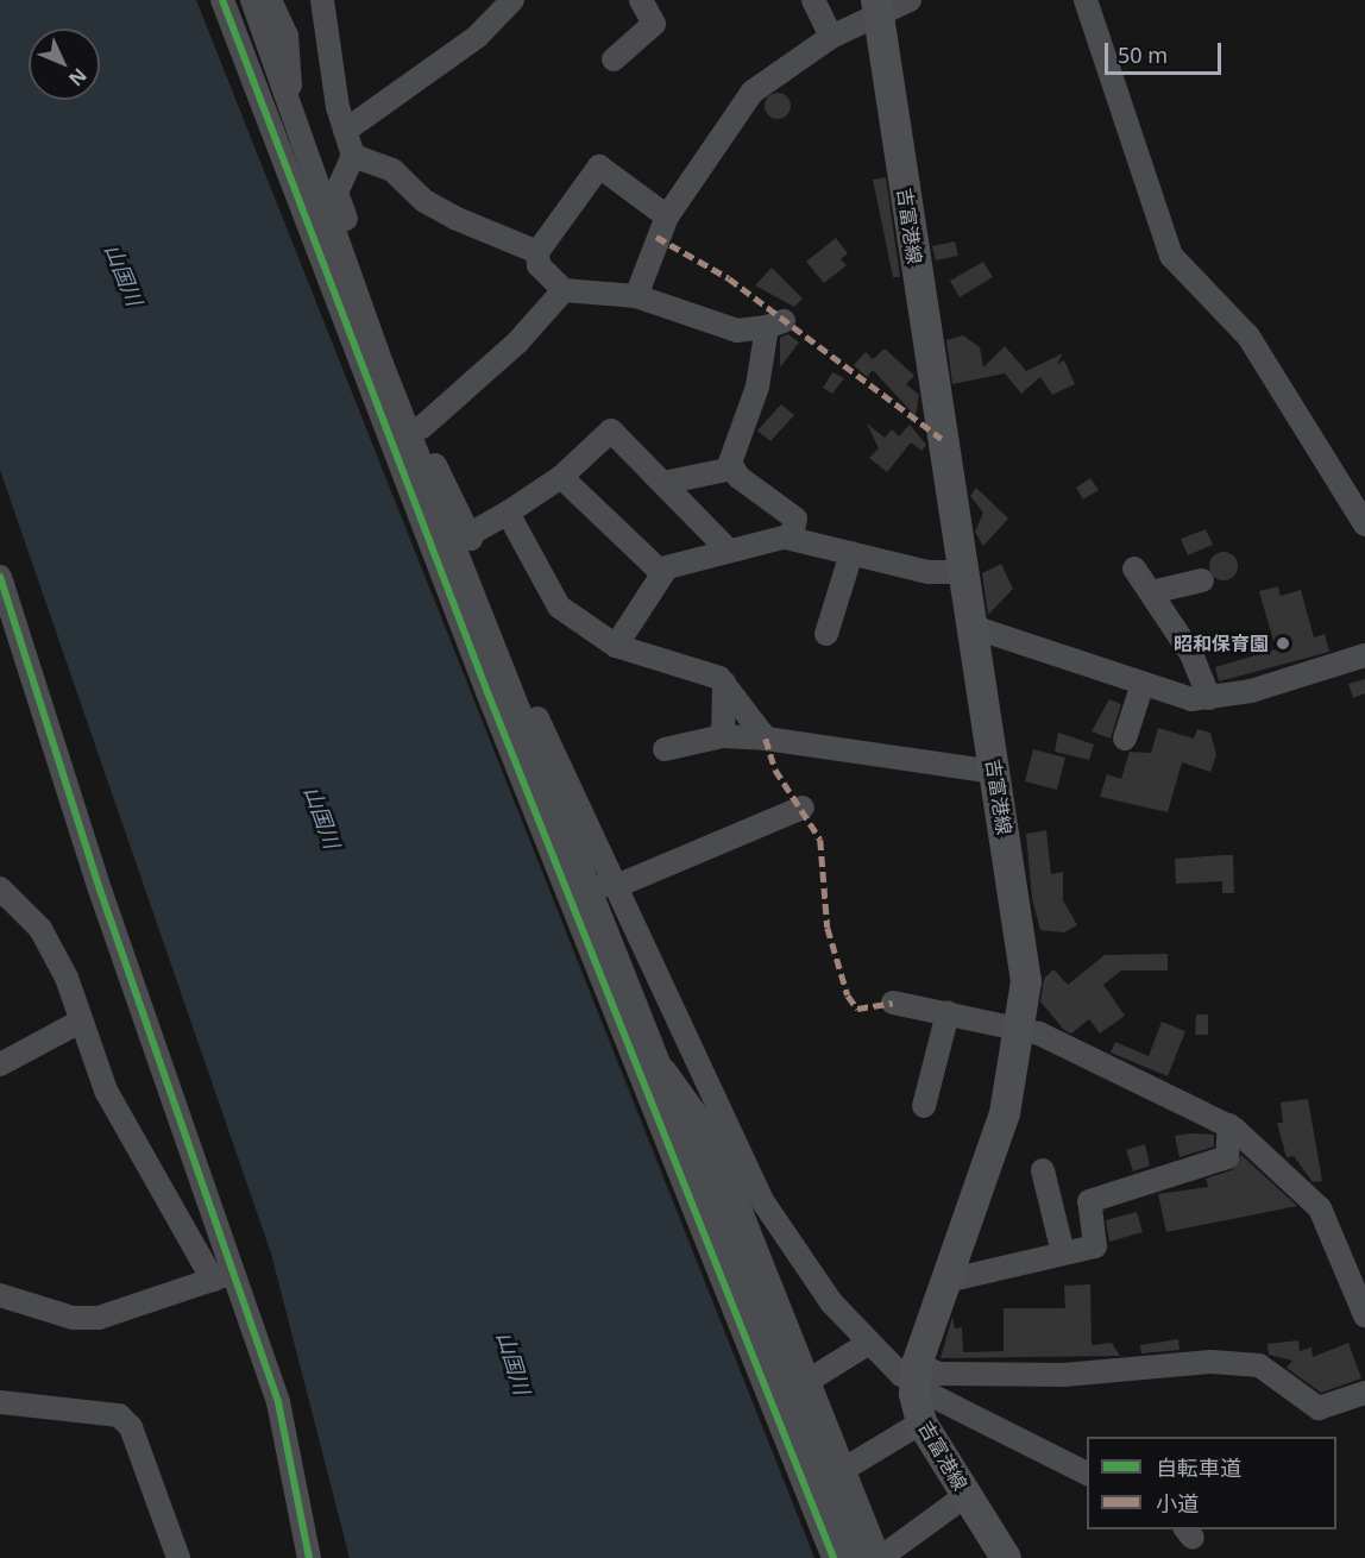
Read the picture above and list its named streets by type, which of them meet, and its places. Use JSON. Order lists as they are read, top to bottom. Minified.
{"streets":{"main road":["吉富港線"]},"water":["山国川"],"places":["昭和保育園"],"legend":["自転車道","小道"],"scale_bar":"50 m","north":"bottom right"}
